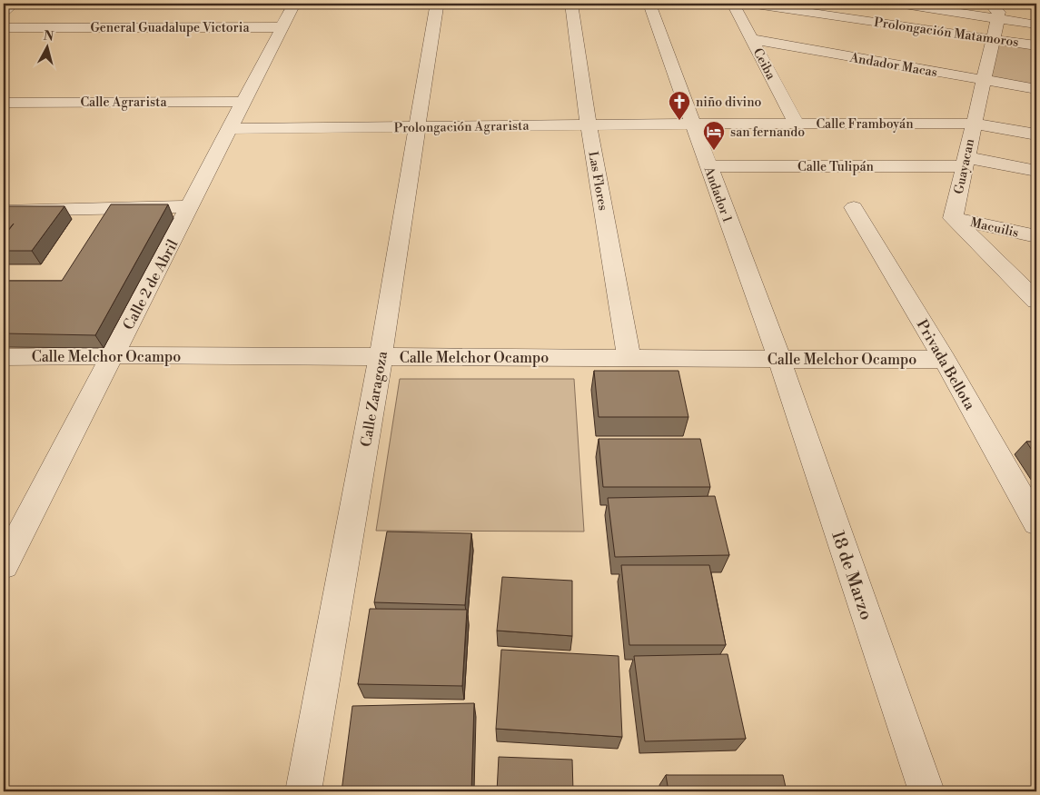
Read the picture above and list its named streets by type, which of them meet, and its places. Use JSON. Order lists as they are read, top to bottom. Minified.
{"streets":{"street":["General Guadalupe Victoria","Prolongación Matamoros","Ceiba","Andador Macas","Calle Agrarista","Calle Framboyán","Prolongación Agrarista","Calle Tulipán","Guayacan","Las Flores","Andador 1","Macuilis","Calle 2 de Abril","Calle Melchor Ocampo","Privada Bellota","Calle Zaragoza","18 de Marzo"]},"crossings":[["General Guadalupe Victoria","Calle 2 de Abril"],["Prolongación Matamoros","Guayacan"],["Ceiba","Andador Macas"],["Ceiba","Calle Framboyán"],["Andador Macas","Guayacan"],["Calle Agrarista","Calle 2 de Abril"],["Calle Framboyán","Prolongación Agrarista"],["Calle Framboyán","Guayacan"],["Calle Framboyán","Andador 1"],["Prolongación Agrarista","Las Flores"],["Prolongación Agrarista","Andador 1"],["Prolongación Agrarista","Calle 2 de Abril"],["Prolongación Agrarista","Calle Zaragoza"],["Calle Tulipán","Guayacan"],["Calle Tulipán","Andador 1"],["Guayacan","Macuilis"],["Las Flores","Calle Melchor Ocampo"],["Andador 1","Calle Melchor Ocampo"],["Andador 1","18 de Marzo"],["Calle 2 de Abril","Calle Melchor Ocampo"],["Calle Melchor Ocampo","Privada Bellota"],["Calle Melchor Ocampo","Calle Zaragoza"],["Calle Melchor Ocampo","18 de Marzo"]],"places":{"church":["niño divino"],"hotel":["san fernando"]},"north":"top"}
